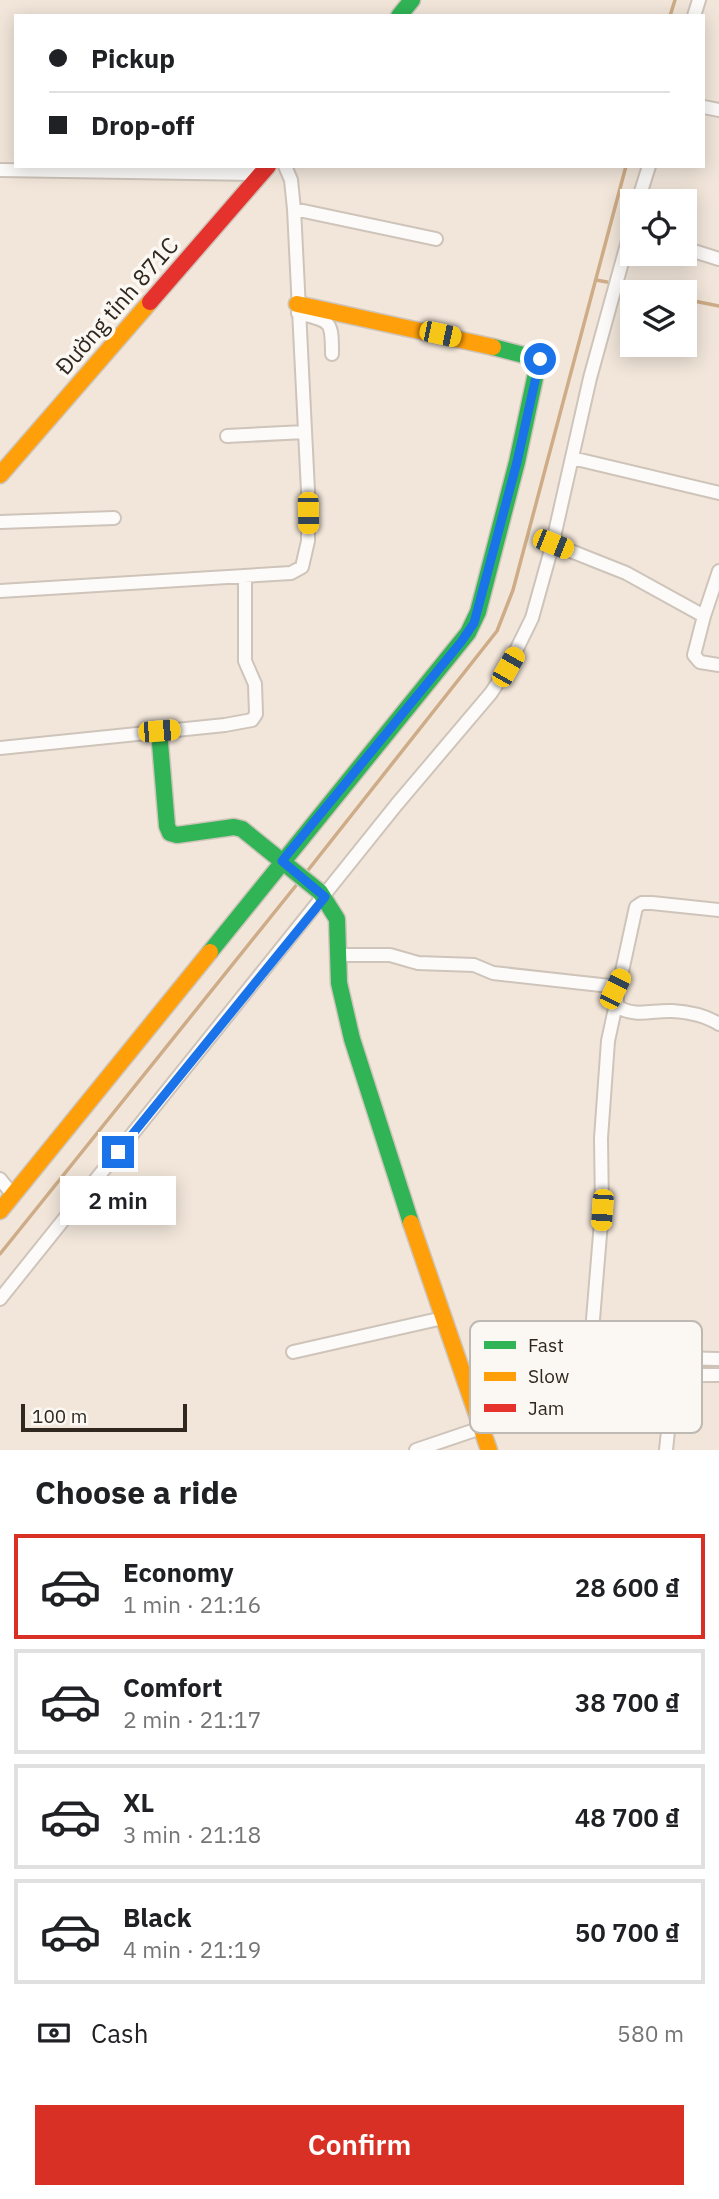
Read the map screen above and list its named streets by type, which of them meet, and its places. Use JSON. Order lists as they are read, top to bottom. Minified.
{"streets":{"street":["Đường tỉnh 871C"]},"legend":["Fast","Slow","Jam"],"scale_bar":"100 m","page":{"banner":["Pickup","Drop-off"],"bubble":"2 min","scale":"100 m","heading":"Choose a ride","list":[{"name":"Economy","note":"1 min · 21:16","value":"28 600 ₫"},{"name":"Comfort","note":"2 min · 21:17","value":"38 700 ₫"},{"name":"XL","note":"3 min · 21:18","value":"48 700 ₫"},{"name":"Black","note":"4 min · 21:19","value":"50 700 ₫"}],"pay":["Cash","580 m"],"buttons":"Confirm"}}
